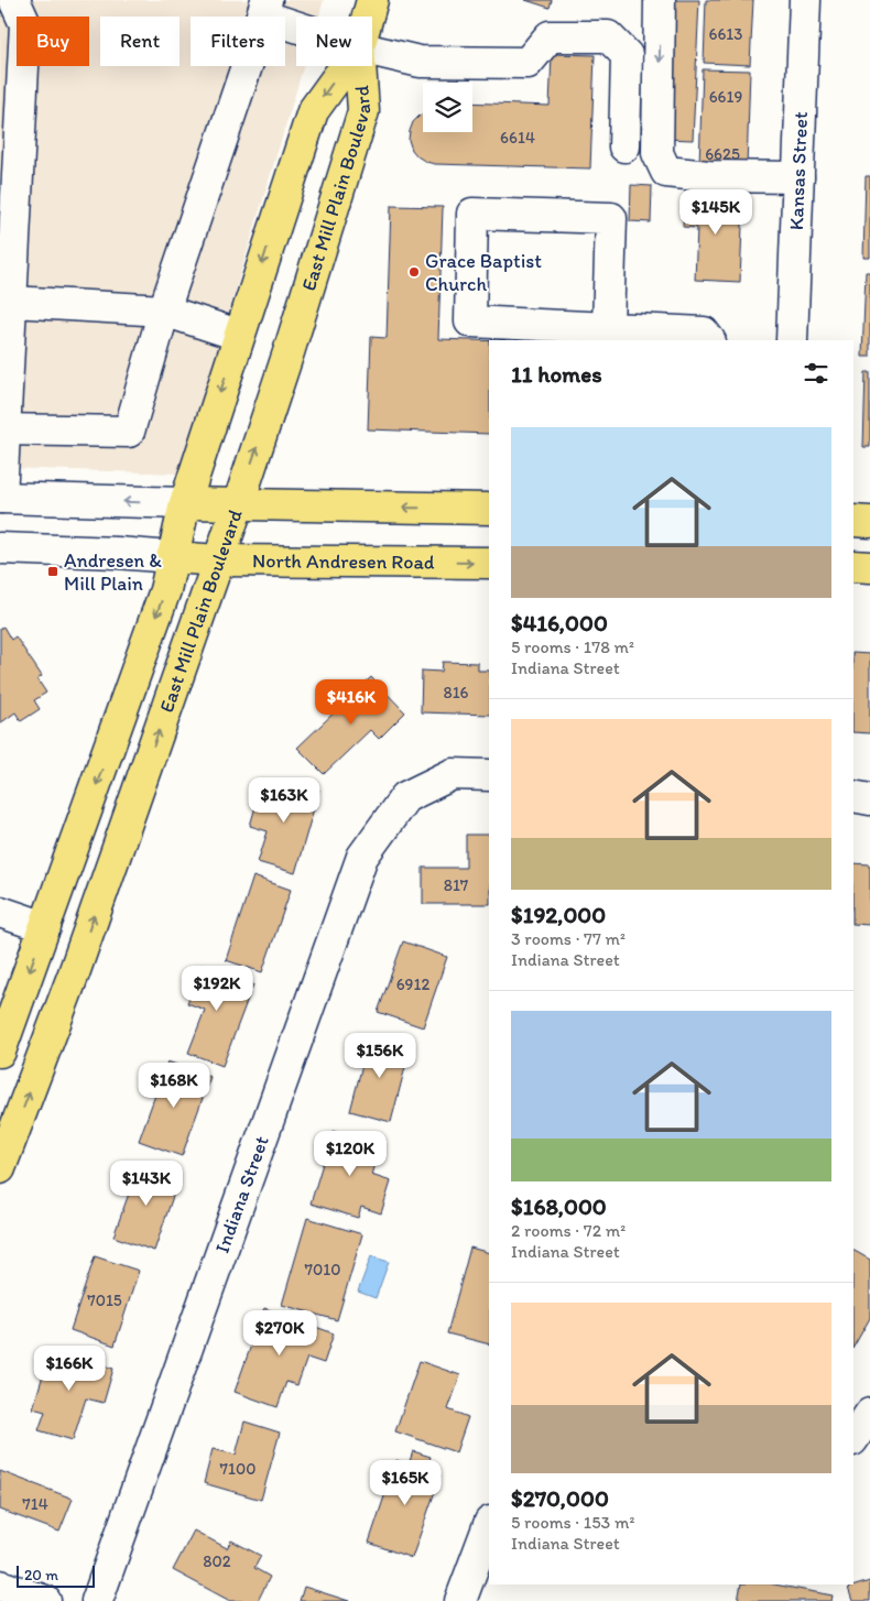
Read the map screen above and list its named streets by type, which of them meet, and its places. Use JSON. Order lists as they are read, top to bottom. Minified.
{"streets":{"main road":["East Mill Plain Boulevard","North Andresen Road"],"street":["Kansas Street","Indiana Street"]},"crossings":[["East Mill Plain Boulevard","North Andresen Road"]],"one_way":["North Andresen Road"],"places":{"other":["Grace Baptist Church"],"transit":["Andresen & Mill Plain"]},"house_numbers":["6613","6619","6614","6625","816","817","6912","7010","7015","7100","714","802"],"scale_bar":"20 m","page":{"chip":["Buy","Rent","Filters","New"],"price":["$145K","$416K","$163K","$192K","$156K","$168K","$120K","$143K","$270K","$166K","$165K"],"heading":"11 homes","list":[{"name":"$416,000","note":"5 rooms · 178 m² · Indiana Street"},{"name":"$192,000","note":"3 rooms · 77 m² · Indiana Street"},{"name":"$168,000","note":"2 rooms · 72 m² · Indiana Street"},{"name":"$270,000","note":"5 rooms · 153 m² · Indiana Street"}],"scale":"20 m"}}
